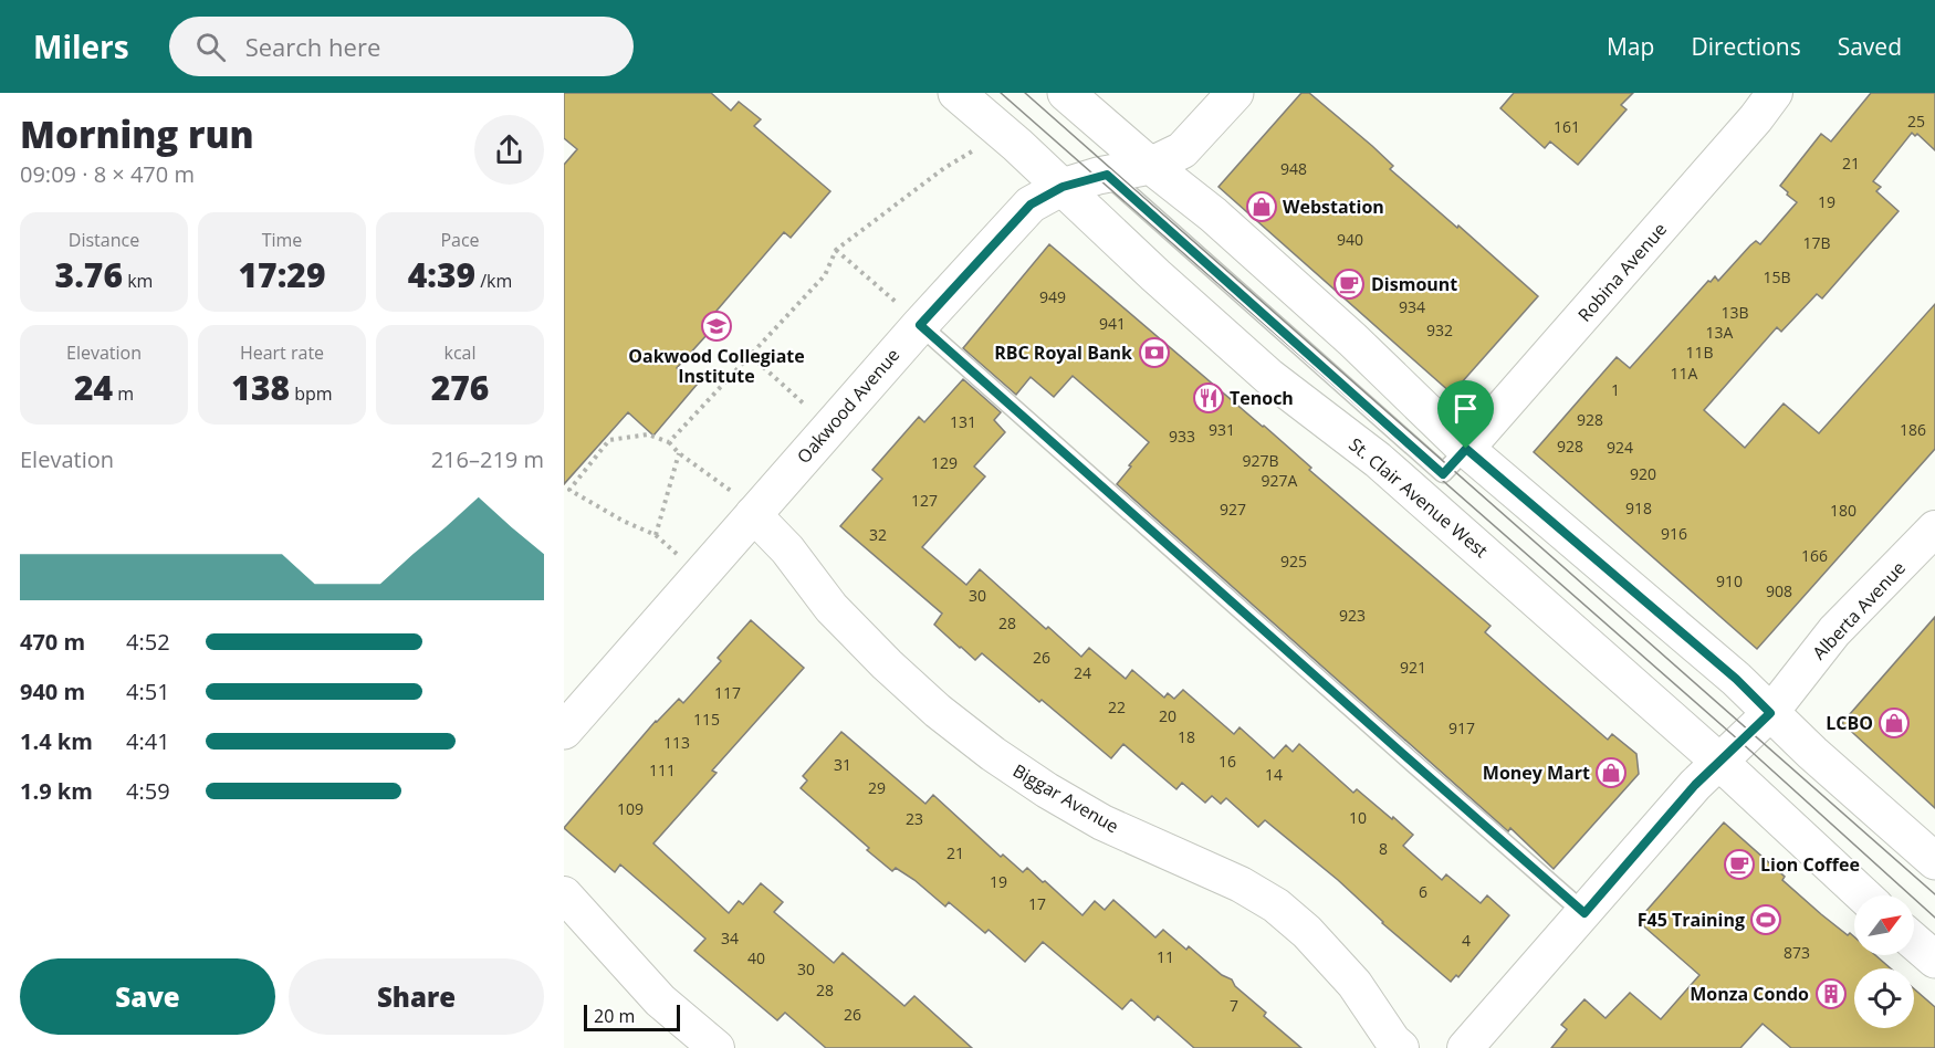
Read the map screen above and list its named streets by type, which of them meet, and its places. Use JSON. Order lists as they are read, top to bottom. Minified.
{"streets":{"main road":["Oakwood Avenue","St. Clair Avenue West"],"street":["Robina Avenue","Alberta Avenue","Biggar Avenue"]},"crossings":[["Oakwood Avenue","St. Clair Avenue West"],["Oakwood Avenue","Biggar Avenue"],["St. Clair Avenue West","Alberta Avenue"]],"places":{"shop":["Webstation","LCBO","Money Mart"],"cafe":["Dismount","Lion Coffee"],"school or university":["Oakwood Collegiate Institute"],"bank":["RBC Royal Bank"],"restaurant":["Tenoch"],"sports":["F45 Training"],"building":["Monza Condo"]},"house_numbers":["25","161","21","948","19","940","17B","15B","949","934","13B","941","932","13A","11B","11A","1","928","131","931","186","933","928","924","927B","129","920","927A","127","918","927","180","916","32","166","925","910","908","30","923","28","26","921","24","117","22","20","115","917","18","113","16","31","111","14","29","109","10","23","8","21","19","6","17","34","4","873","11","40","30","28","7","26"],"scale_bar":"20 m","north":"top right","page":{"header":"Milers","search":"Search here","nav":["Map","Directions","Saved"],"heading":["Morning run","09:09 · 8 × 470 m"],"stats":[["Distance","3.76 km"],["Time","17:29"],["Pace","4:39 /km"],["Elevation","24 m"],["Heart rate","138 bpm"],["kcal","276"]],"chart":["Elevation","216–219 m"],"list":[{"name":"470 m","note":"4:52"},{"name":"940 m","note":"4:51"},{"name":"1.4 km","note":"4:41"},{"name":"1.9 km","note":"4:59"}],"buttons":["Save","Share"],"scale":"20 m"}}
